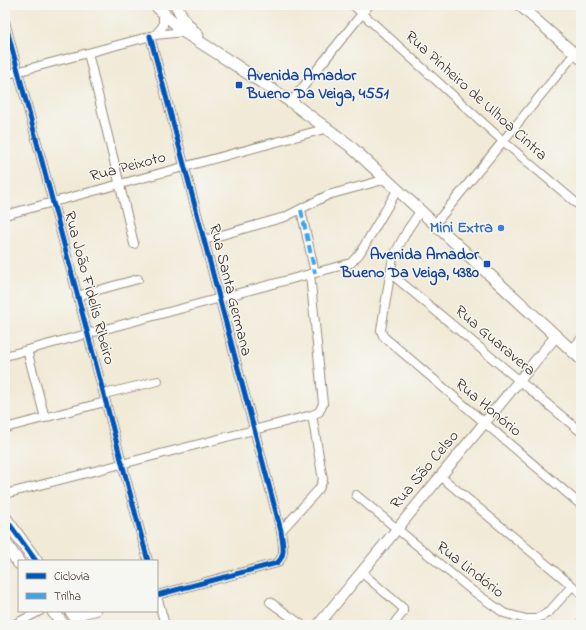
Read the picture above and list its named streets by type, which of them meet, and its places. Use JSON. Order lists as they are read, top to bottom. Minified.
{"streets":{"street":["Rua Pinheiro de Ulhoa Cintra","Rua Peixoto","Rua João Fidelis Ribeiro","Rua Santa Germana","Rua Guaravera","Rua Honório","Rua São Celso","Rua Lindório"]},"crossings":[["Rua Peixoto","Rua João Fidelis Ribeiro"],["Rua Peixoto","Rua Santa Germana"],["Rua Guaravera","Rua Honório"],["Rua Guaravera","Rua São Celso"],["Rua Honório","Rua São Celso"],["Rua São Celso","Rua Lindório"]],"places":{"transit":["Avenida Amador Bueno Da Veiga, 4551","Avenida Amador Bueno Da Veiga, 4380"],"other":["Mini Extra"]},"legend":["Ciclovia","Trilha"]}
